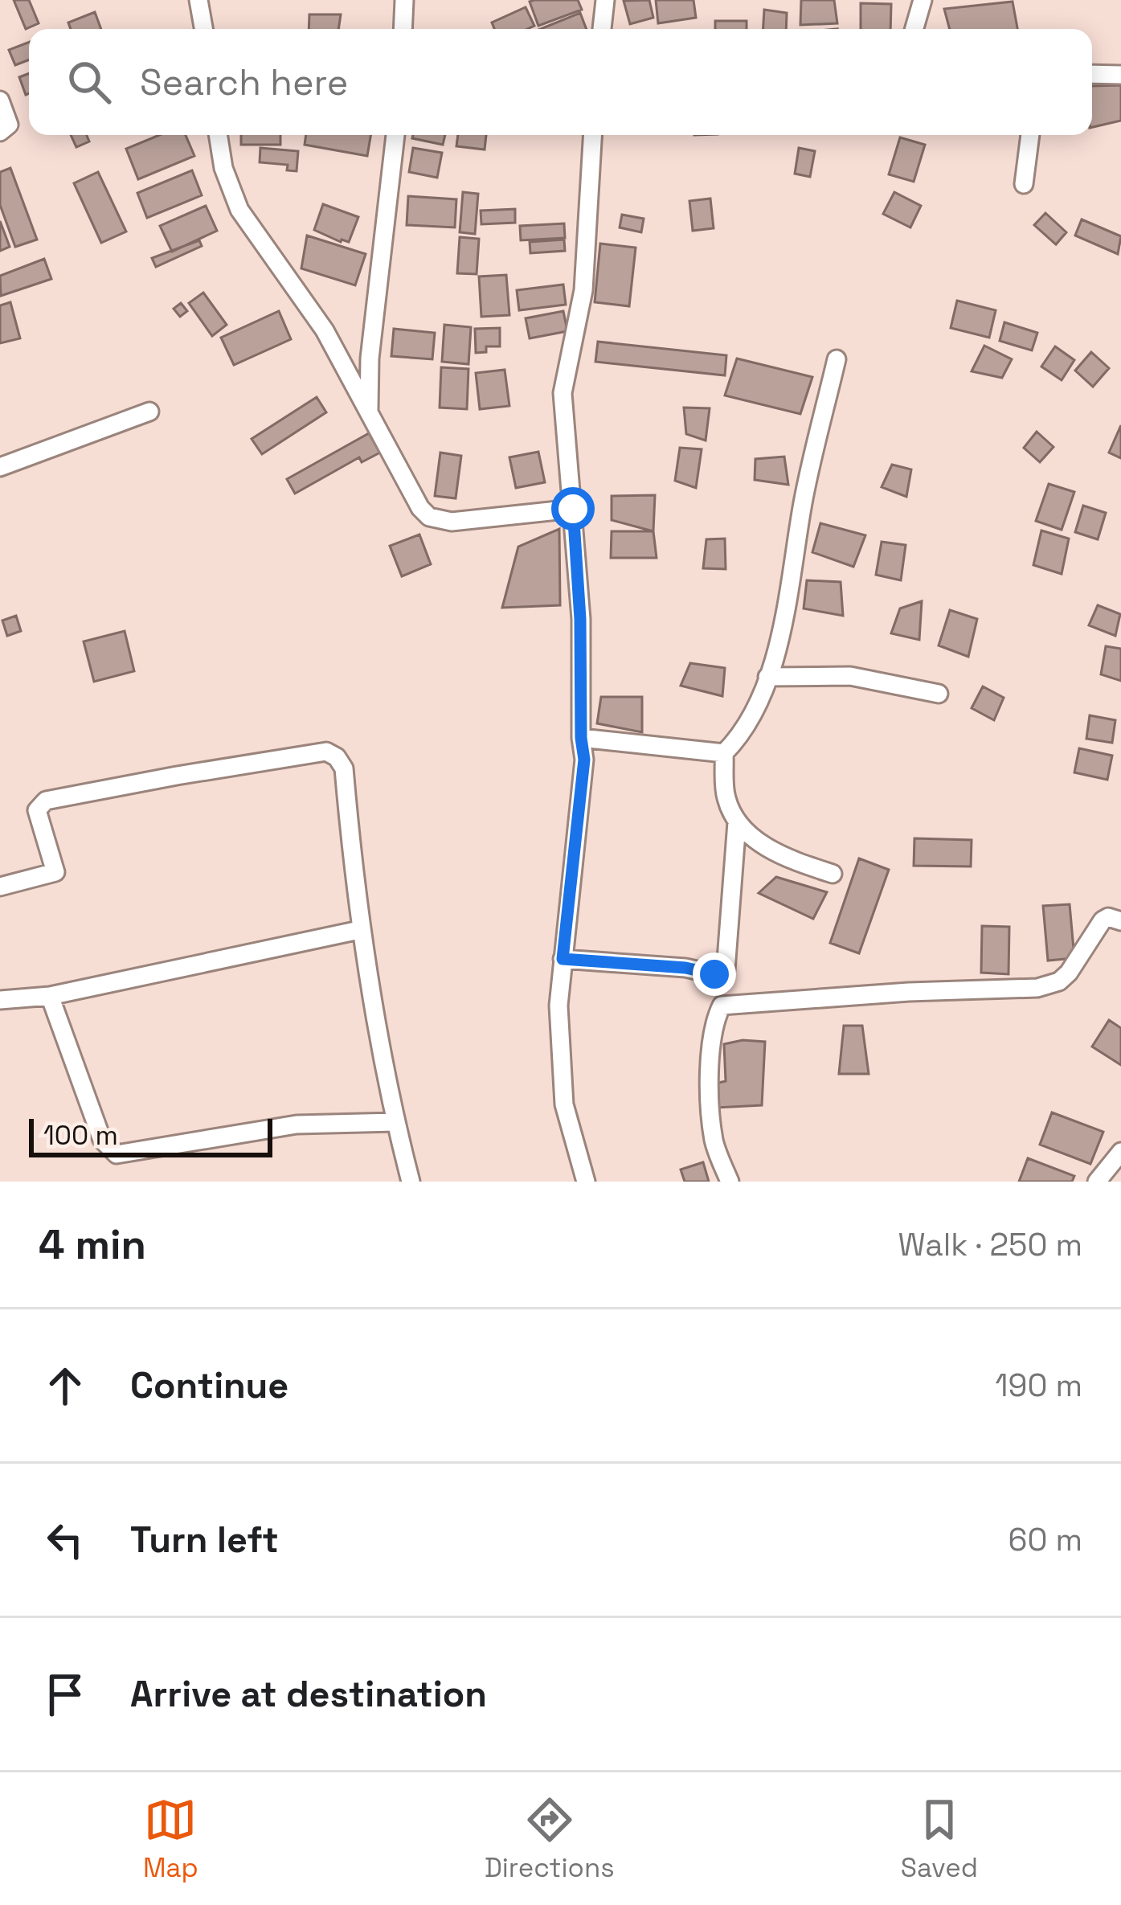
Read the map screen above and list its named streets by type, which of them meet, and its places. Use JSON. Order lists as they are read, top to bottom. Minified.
{"scale_bar":"100 m","page":{"search":"Search here","scale":"100 m","heading":["4 min","Walk · 250 m"],"list":[["Continue","190 m"],["Turn left","60 m"],"Arrive at destination"],"nav":["Map","Directions","Saved"]}}
